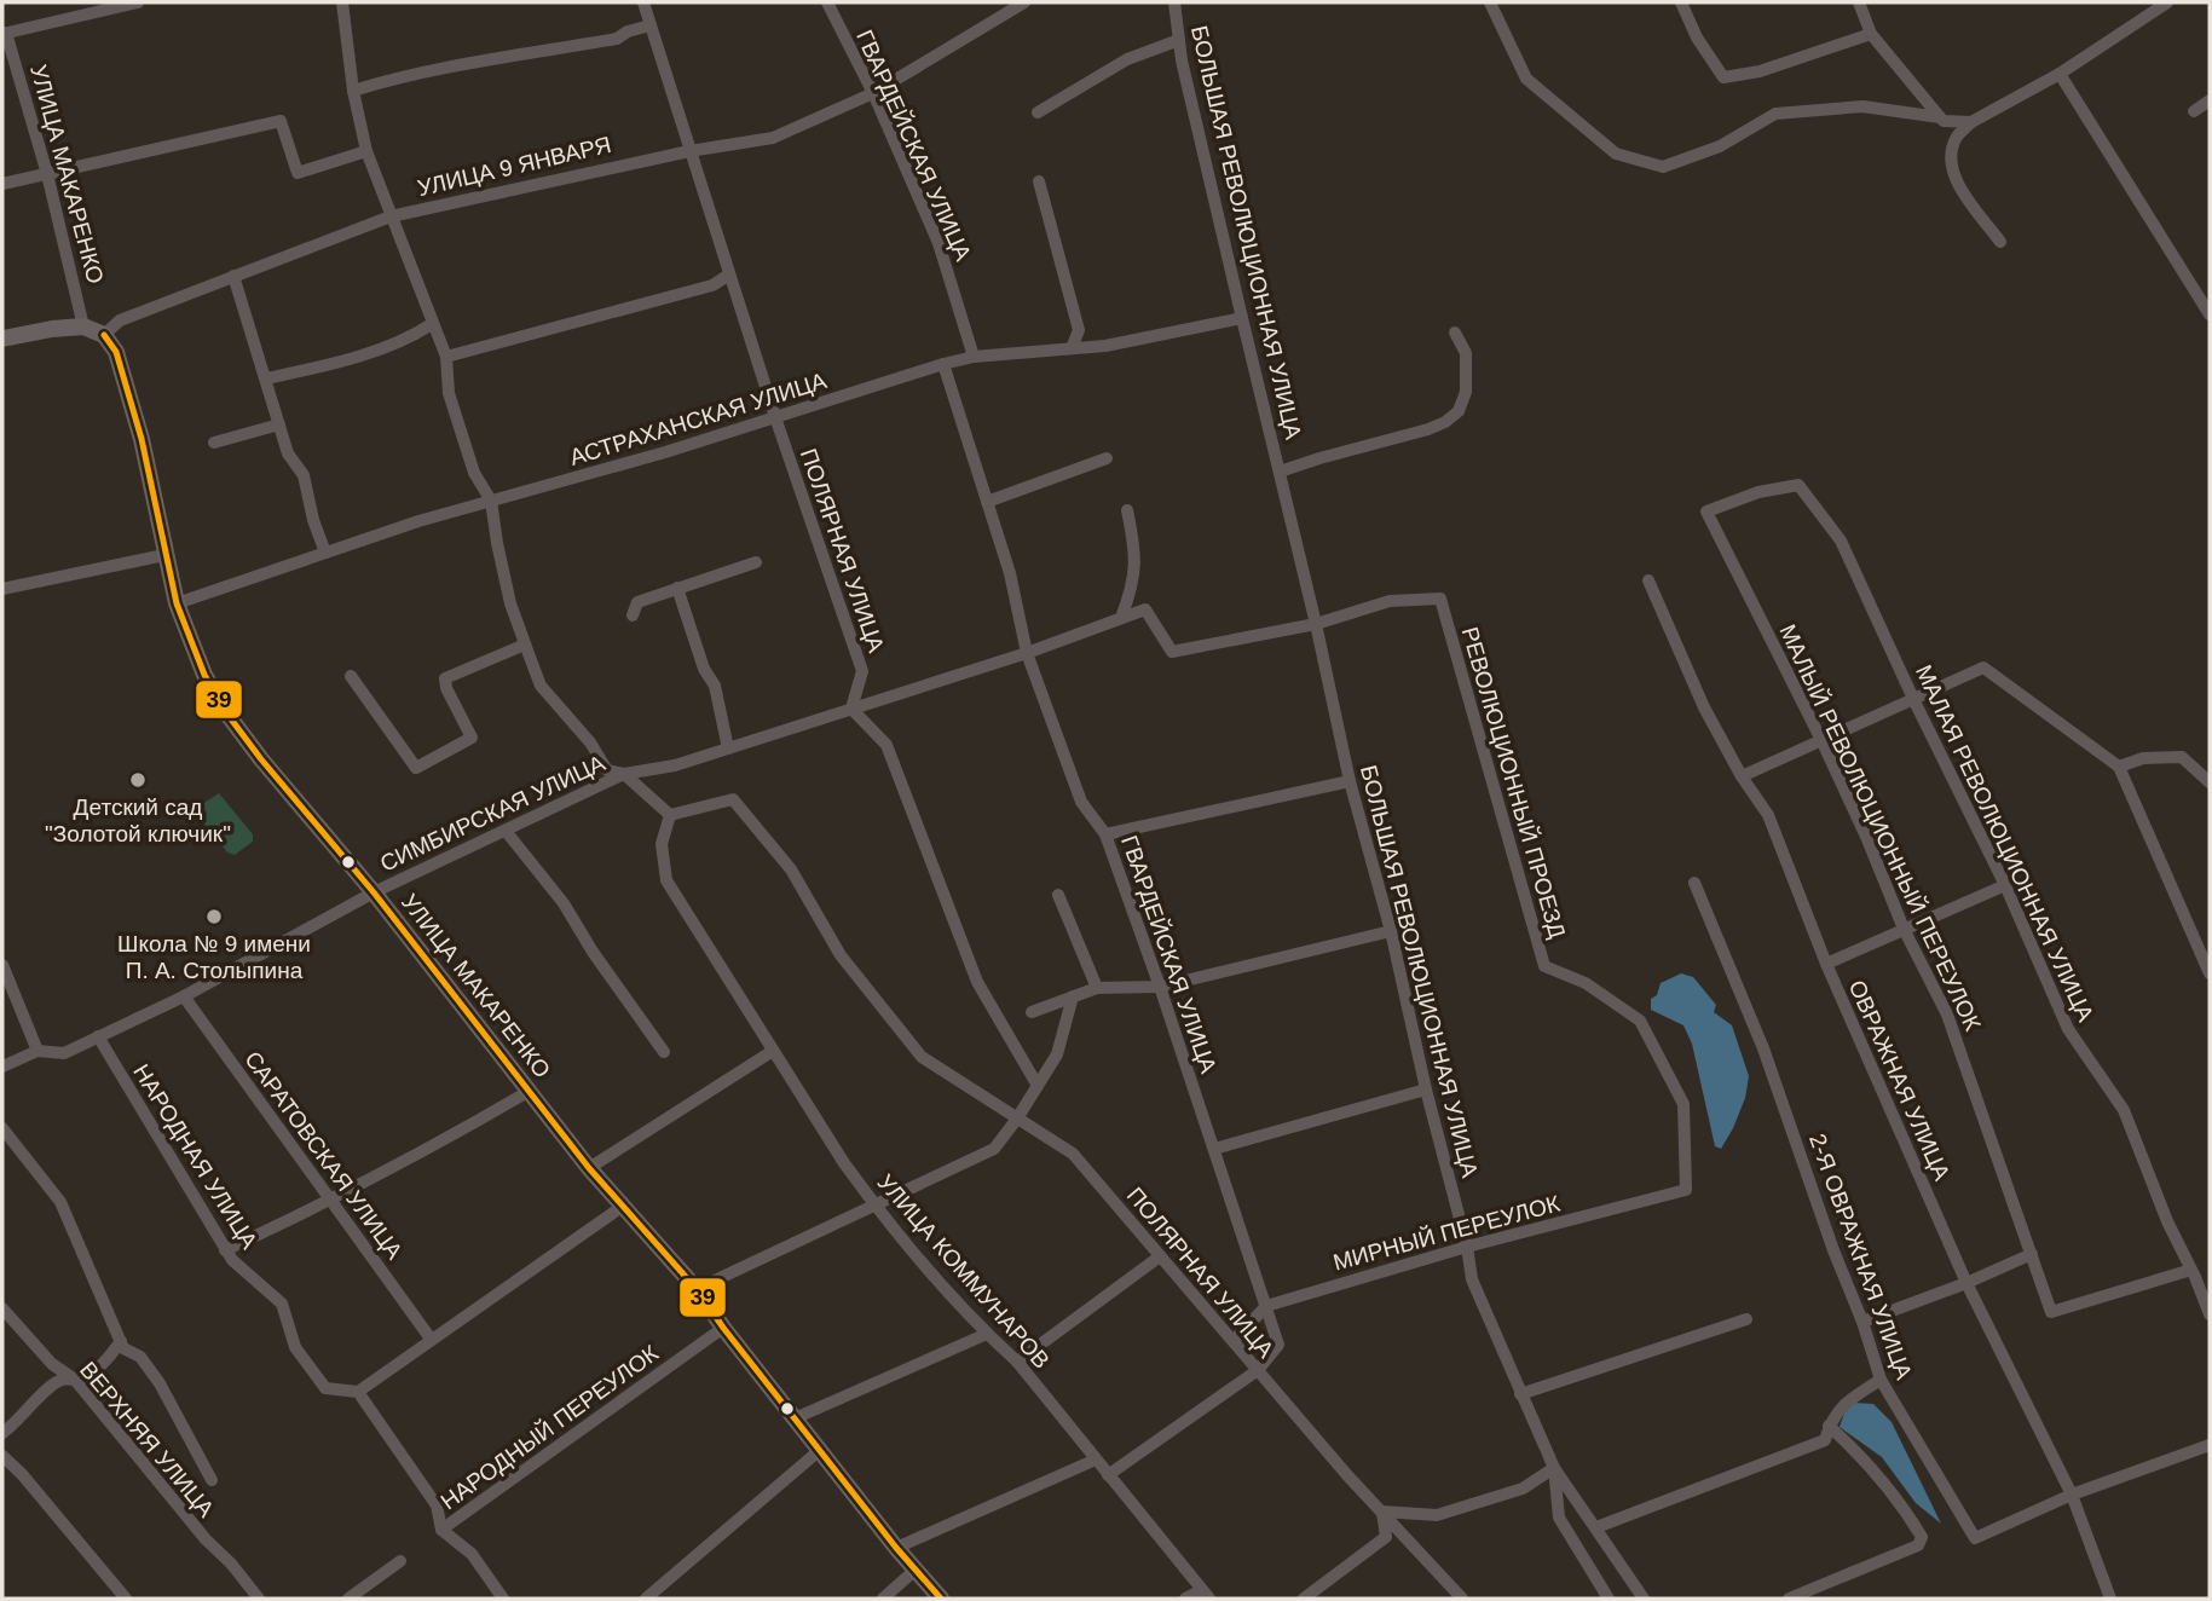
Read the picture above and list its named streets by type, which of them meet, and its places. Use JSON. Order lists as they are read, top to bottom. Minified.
{"streets":{"main road":["УЛИЦА МАКАРЕНКО"],"street":["ГВАРДЕЙСКАЯ УЛИЦА","УЛИЦА 9 ЯНВАРЯ","БОЛЬШАЯ РЕВОЛЮЦИОННАЯ УЛИЦА","АСТРАХАНСКАЯ УЛИЦА","ПОЛЯРНАЯ УЛИЦА","РЕВОЛЮЦИОННЫЙ ПРОЕЗД","СИМБИРСКАЯ УЛИЦА","МАЛЫЙ РЕВОЛЮЦИОННЫЙ ПЕРЕУЛОК","МАЛАЯ РЕВОЛЮЦИОННАЯ УЛИЦА","ОВРАЖНАЯ УЛИЦА","САРАТОВСКАЯ УЛИЦА","НАРОДНАЯ УЛИЦА","МИРНЫЙ ПЕРЕУЛОК","2-Я ОВРАЖНАЯ УЛИЦА","УЛИЦА КОММУНАРОВ","НАРОДНЫЙ ПЕРЕУЛОК","ВЕРХНЯЯ УЛИЦА"]},"crossings":[["ГВАРДЕЙСКАЯ УЛИЦА","УЛИЦА 9 ЯНВАРЯ"],["ГВАРДЕЙСКАЯ УЛИЦА","АСТРАХАНСКАЯ УЛИЦА"],["ГВАРДЕЙСКАЯ УЛИЦА","ПОЛЯРНАЯ УЛИЦА"],["ГВАРДЕЙСКАЯ УЛИЦА","СИМБИРСКАЯ УЛИЦА"],["ГВАРДЕЙСКАЯ УЛИЦА","МИРНЫЙ ПЕРЕУЛОК"],["УЛИЦА 9 ЯНВАРЯ","УЛИЦА МАКАРЕНКО"],["УЛИЦА 9 ЯНВАРЯ","ПОЛЯРНАЯ УЛИЦА"],["УЛИЦА МАКАРЕНКО","АСТРАХАНСКАЯ УЛИЦА"],["УЛИЦА МАКАРЕНКО","СИМБИРСКАЯ УЛИЦА"],["УЛИЦА МАКАРЕНКО","НАРОДНЫЙ ПЕРЕУЛОК"],["БОЛЬШАЯ РЕВОЛЮЦИОННАЯ УЛИЦА","АСТРАХАНСКАЯ УЛИЦА"],["БОЛЬШАЯ РЕВОЛЮЦИОННАЯ УЛИЦА","РЕВОЛЮЦИОННЫЙ ПРОЕЗД"],["БОЛЬШАЯ РЕВОЛЮЦИОННАЯ УЛИЦА","МИРНЫЙ ПЕРЕУЛОК"],["АСТРАХАНСКАЯ УЛИЦА","ПОЛЯРНАЯ УЛИЦА"],["ПОЛЯРНАЯ УЛИЦА","СИМБИРСКАЯ УЛИЦА"],["ПОЛЯРНАЯ УЛИЦА","УЛИЦА КОММУНАРОВ"],["РЕВОЛЮЦИОННЫЙ ПРОЕЗД","МИРНЫЙ ПЕРЕУЛОК"],["СИМБИРСКАЯ УЛИЦА","САРАТОВСКАЯ УЛИЦА"],["СИМБИРСКАЯ УЛИЦА","НАРОДНАЯ УЛИЦА"],["МАЛЫЙ РЕВОЛЮЦИОННЫЙ ПЕРЕУЛОК","МАЛАЯ РЕВОЛЮЦИОННАЯ УЛИЦА"],["ОВРАЖНАЯ УЛИЦА","2-Я ОВРАЖНАЯ УЛИЦА"]],"places":["Детский сад \"Золотой ключик\"","Школа № 9 имени П. А. Столыпина"],"lines":["transit line 39"]}
